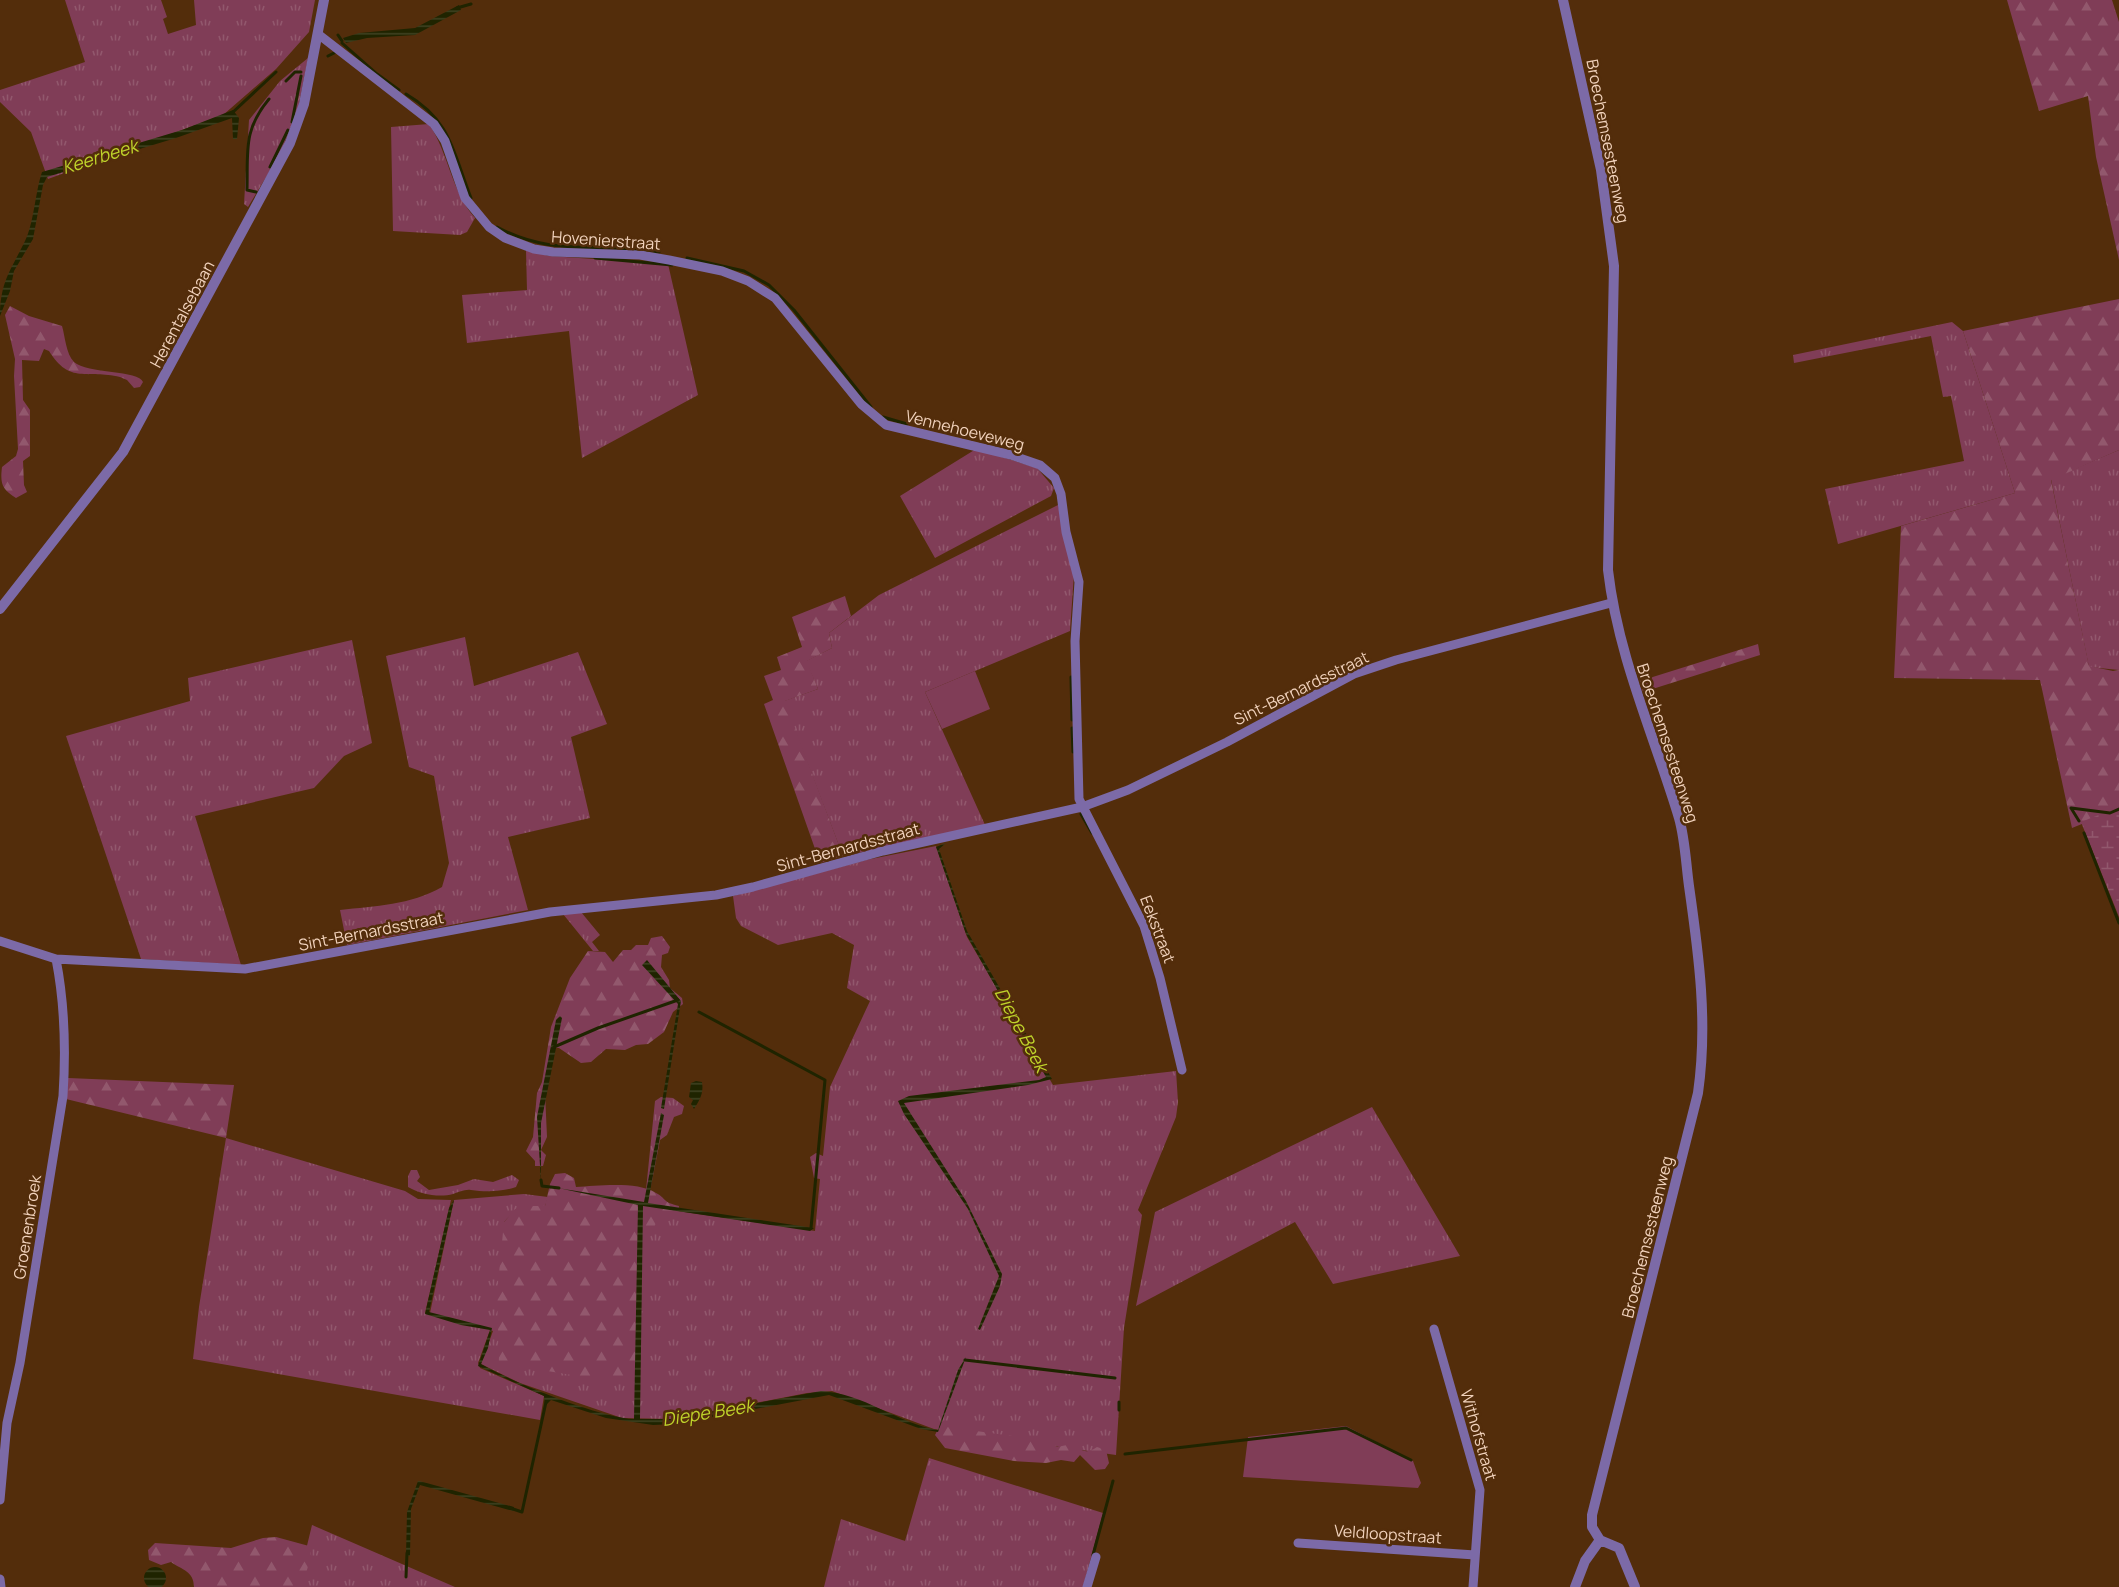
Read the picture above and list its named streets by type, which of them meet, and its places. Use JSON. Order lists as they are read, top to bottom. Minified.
{"streets":{"street":["Broechemsesteenweg","Hovenierstraat","Herentalsebaan","Vennehoeveweg","Sint-Bernardsstraat","Eekstraat","Groenenbroek","Withofstraat","Veldloopstraat"]},"crossings":[["Broechemsesteenweg","Sint-Bernardsstraat"],["Hovenierstraat","Herentalsebaan"],["Hovenierstraat","Vennehoeveweg"],["Vennehoeveweg","Sint-Bernardsstraat"],["Vennehoeveweg","Eekstraat"],["Sint-Bernardsstraat","Eekstraat"],["Sint-Bernardsstraat","Groenenbroek"],["Withofstraat","Veldloopstraat"]],"water":["Keerbeek","Diepe Beek"]}
